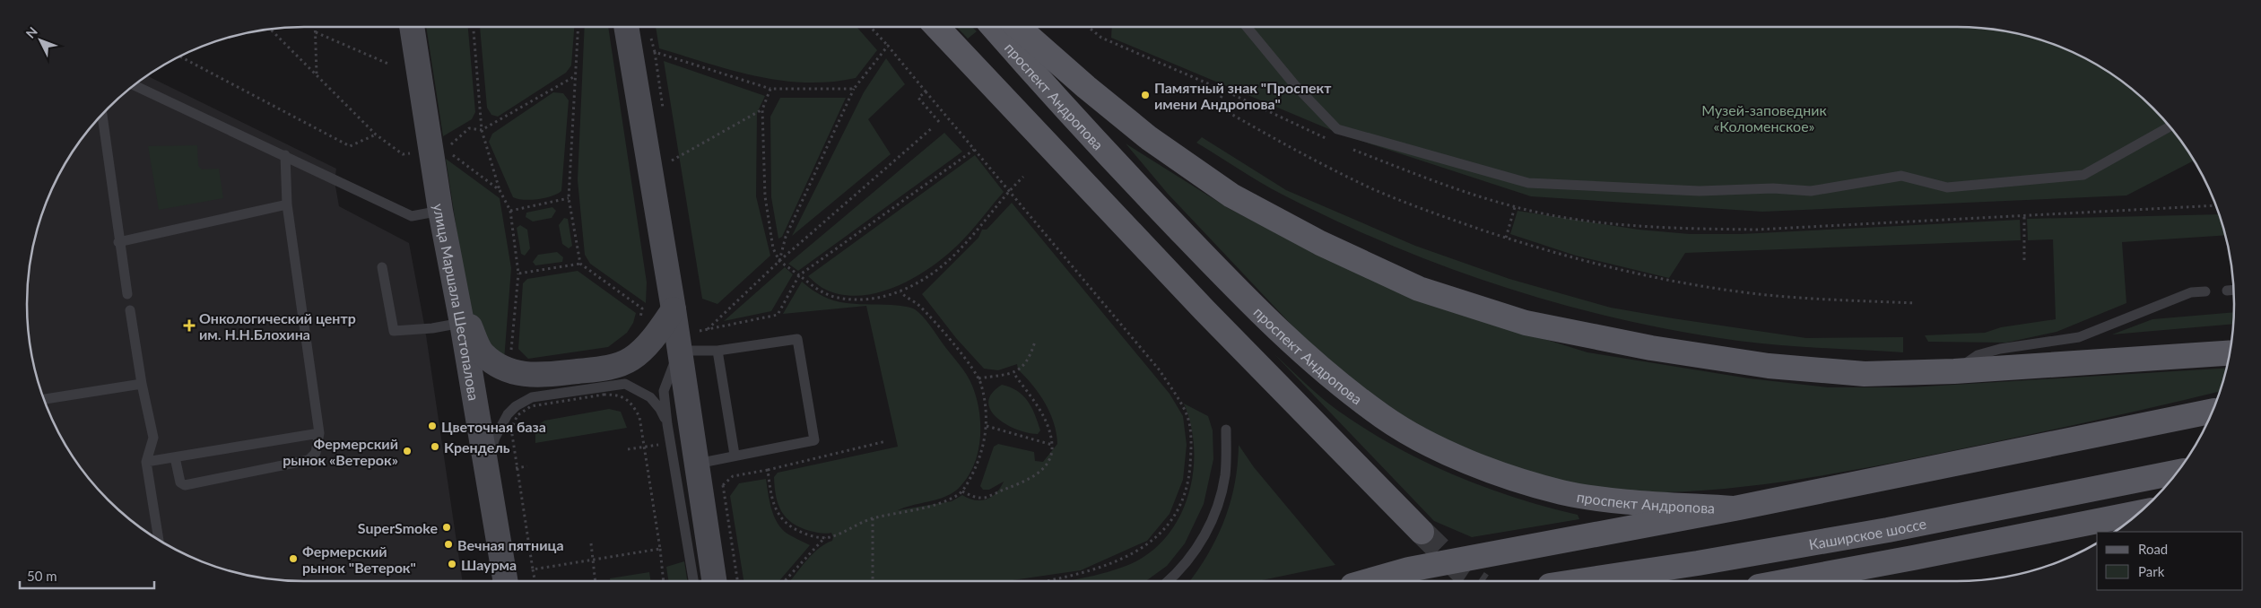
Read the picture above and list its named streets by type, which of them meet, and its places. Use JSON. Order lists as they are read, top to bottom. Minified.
{"streets":{"main road":["проспект Андропова","улица Маршала Шестопалова","Каширское шоссе"]},"parks":["Музей-заповедник «Коломенское»"],"places":{"other":["Памятный знак \"Проспект имени Андропова\"","Цветочная база","Крендель","Фермерский рынок «Ветерок»","SuperSmoke","Вечная пятница","Фермерский рынок \"Ветерок\"","Шаурма"],"health":["Онкологический центр им. Н.Н.Блохина"]},"legend":["Road","Park"],"scale_bar":"50 m","north":"top left"}
